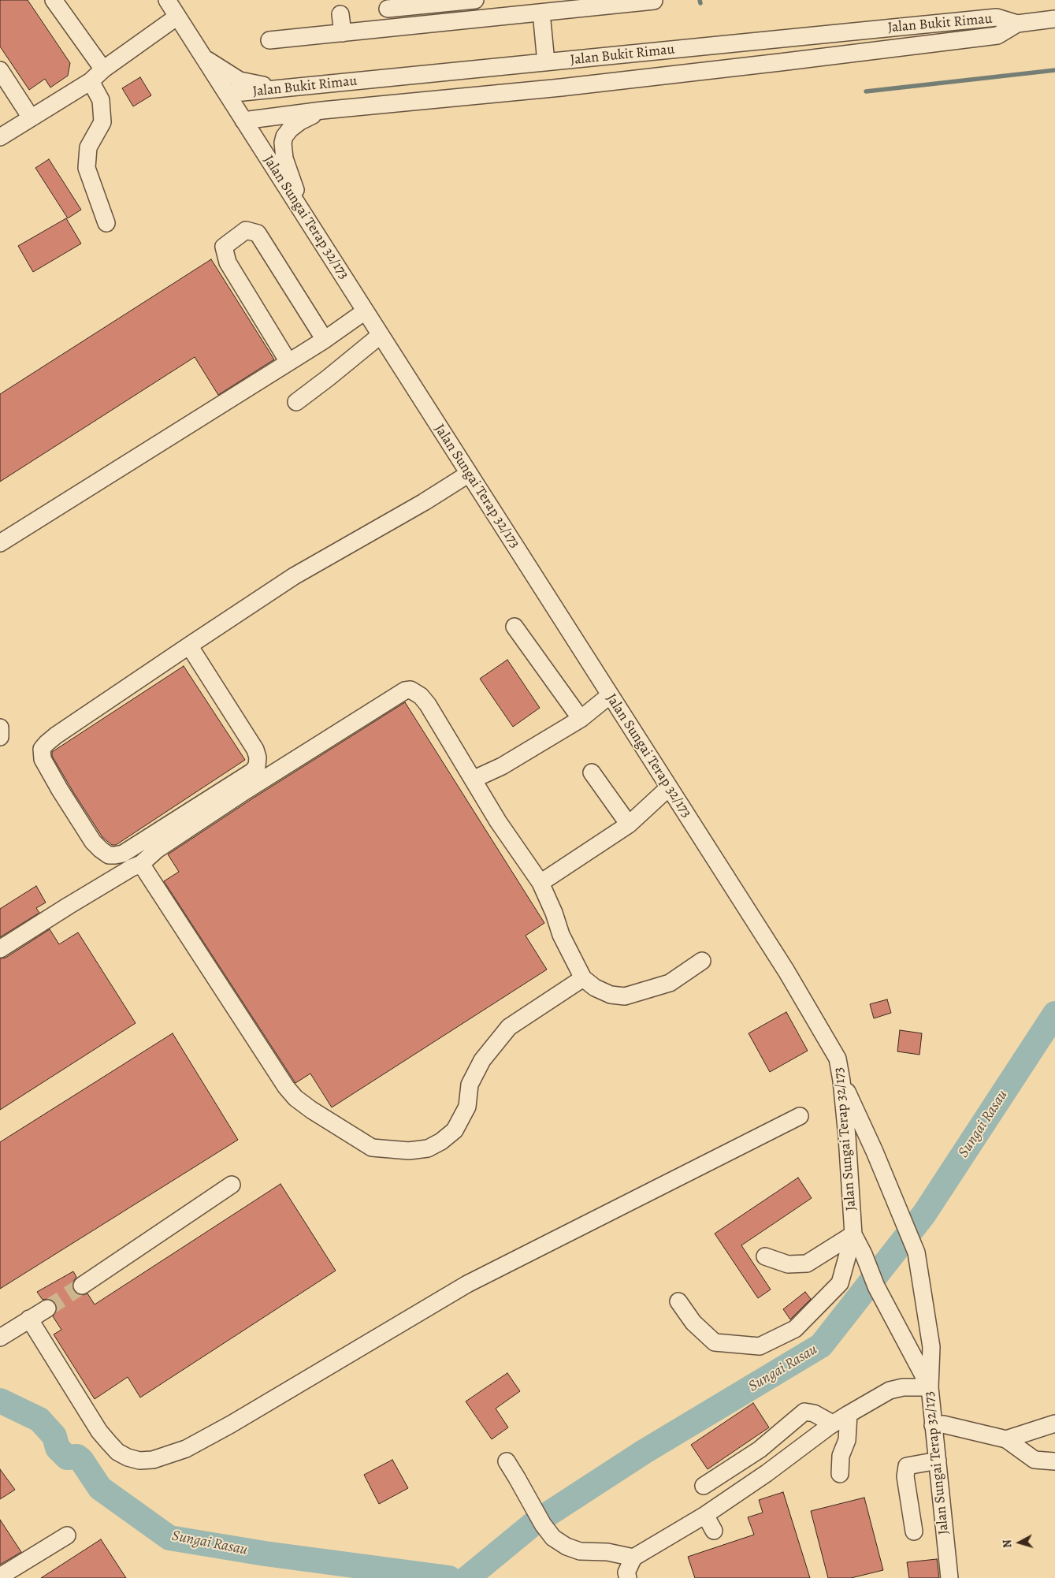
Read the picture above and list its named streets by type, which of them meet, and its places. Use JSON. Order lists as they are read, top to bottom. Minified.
{"streets":{"street":["Jalan Bukit Rimau","Jalan Sungai Terap 32/173"]},"crossings":[["Jalan Bukit Rimau","Jalan Sungai Terap 32/173"]],"water":["Sungai Rasau"],"north":"left"}
